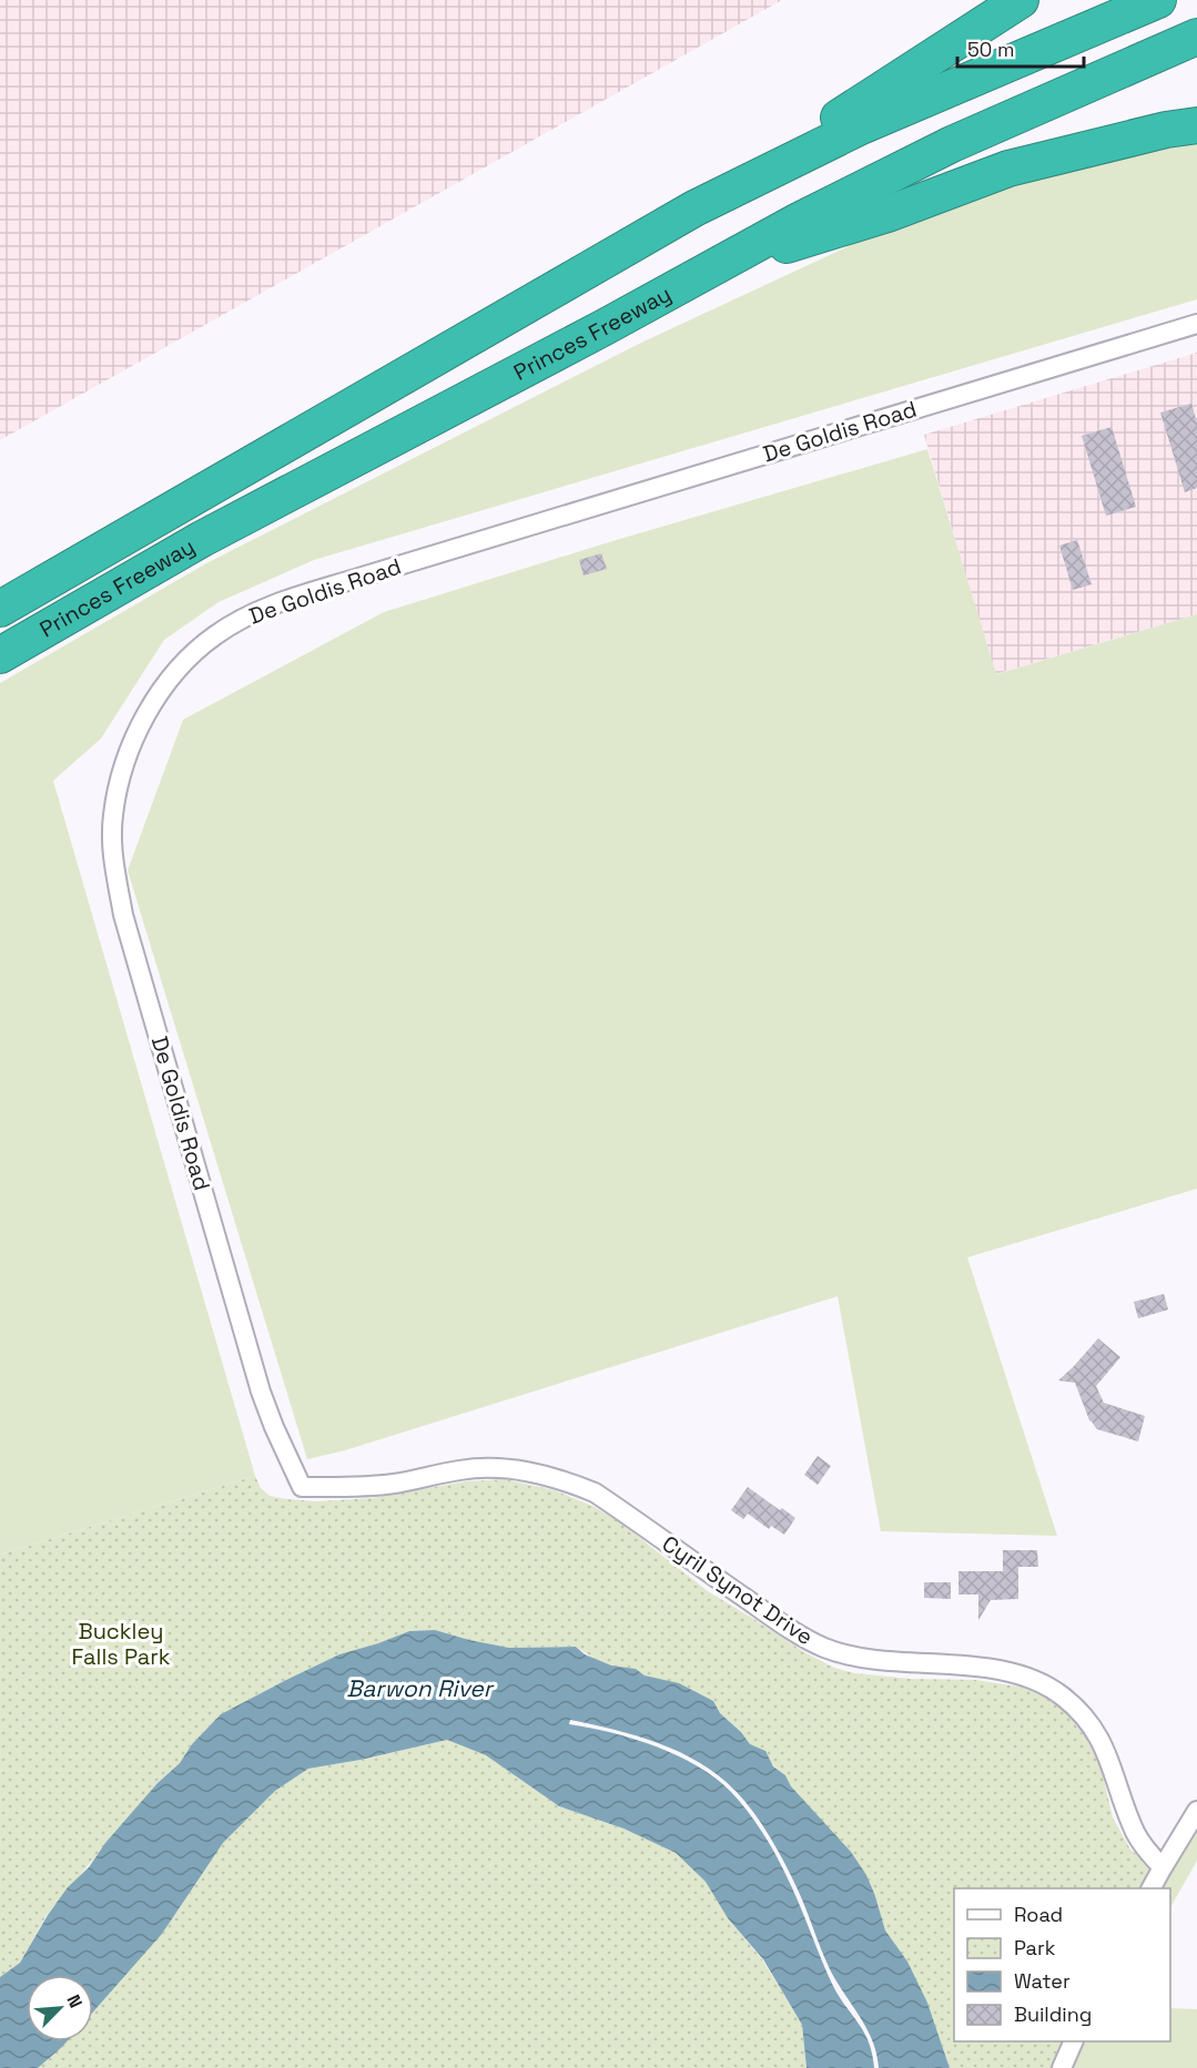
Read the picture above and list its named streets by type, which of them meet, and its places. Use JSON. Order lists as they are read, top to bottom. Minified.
{"streets":{"highway":["Princes Freeway"],"street":["De Goldis Road","Cyril Synot Drive"]},"crossings":[["De Goldis Road","Cyril Synot Drive"]],"water":["Barwon River"],"parks":["Buckley Falls Park"],"legend":["Road","Park","Water","Building"],"scale_bar":"50 m","north":"top right"}
